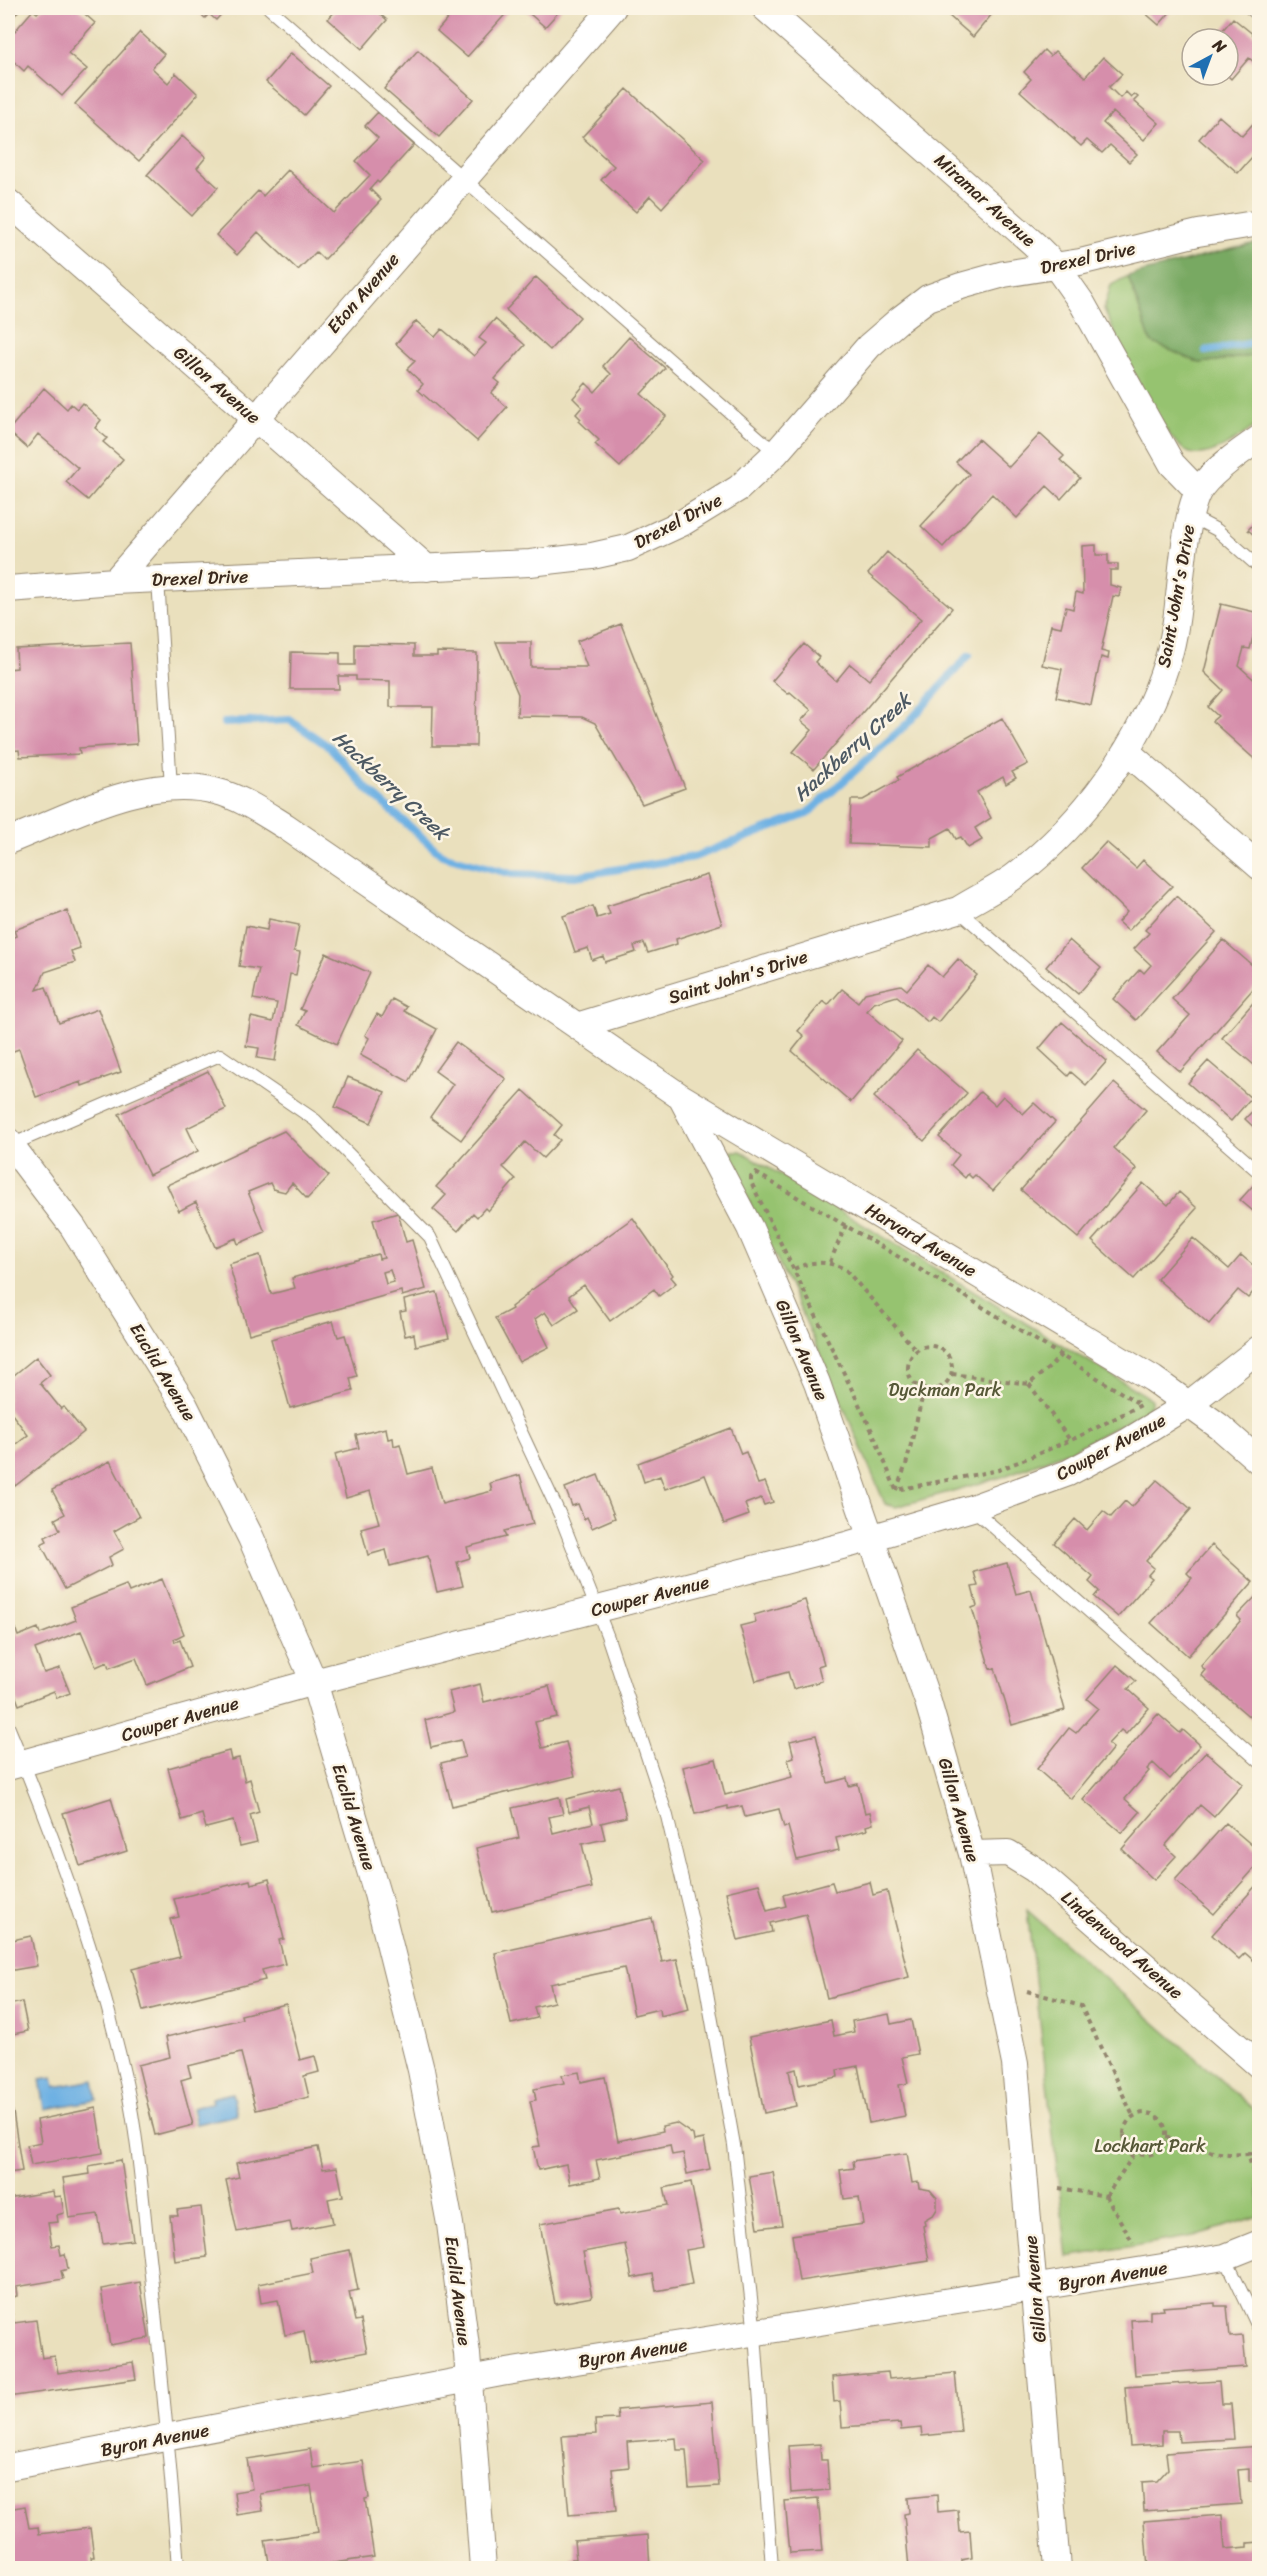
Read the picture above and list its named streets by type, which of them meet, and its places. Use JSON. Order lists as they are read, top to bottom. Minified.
{"streets":{"street":["Miramar Avenue","Drexel Drive","Eton Avenue","Gillon Avenue","Saint John's Drive","Harvard Avenue","Euclid Avenue","Cowper Avenue","Lindenwood Avenue","Byron Avenue"]},"crossings":[["Miramar Avenue","Drexel Drive"],["Miramar Avenue","Saint John's Drive"],["Drexel Drive","Eton Avenue"],["Drexel Drive","Gillon Avenue"],["Eton Avenue","Gillon Avenue"],["Gillon Avenue","Harvard Avenue"],["Gillon Avenue","Cowper Avenue"],["Gillon Avenue","Lindenwood Avenue"],["Gillon Avenue","Byron Avenue"],["Saint John's Drive","Harvard Avenue"],["Harvard Avenue","Cowper Avenue"],["Euclid Avenue","Cowper Avenue"],["Euclid Avenue","Byron Avenue"]],"water":["Hackberry Creek"],"parks":["Dyckman Park","Lockhart Park"],"north":"top right"}
